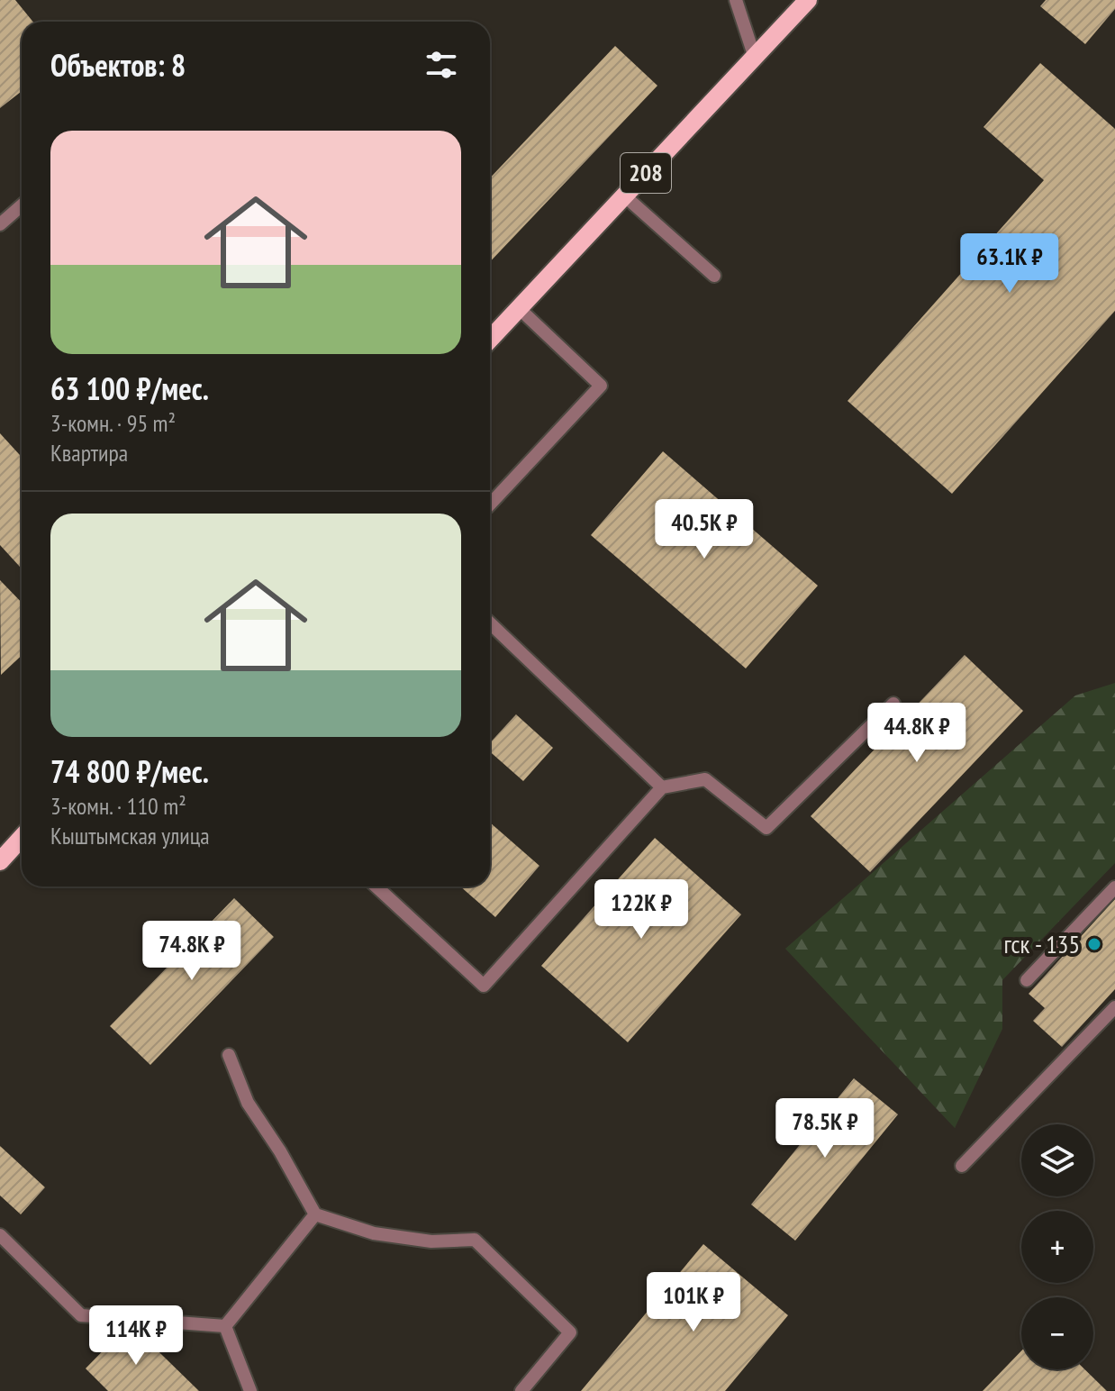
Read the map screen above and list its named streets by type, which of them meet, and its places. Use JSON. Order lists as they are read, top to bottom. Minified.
{"streets":{"main road":["208"]},"places":["гск - 135"],"page":{"heading":"Объектов: 8","list":[{"name":"63 100 ₽/мес.","note":"3-комн. · 95 m² · Квартира"},{"name":"74 800 ₽/мес.","note":"3-комн. · 110 m² · Кыштымская улица"}],"price":["63.1K ₽","40.5K ₽","44.8K ₽","122K ₽","74.8K ₽","78.5K ₽","101K ₽","114K ₽"],"map_buttons":["+","−"]}}
